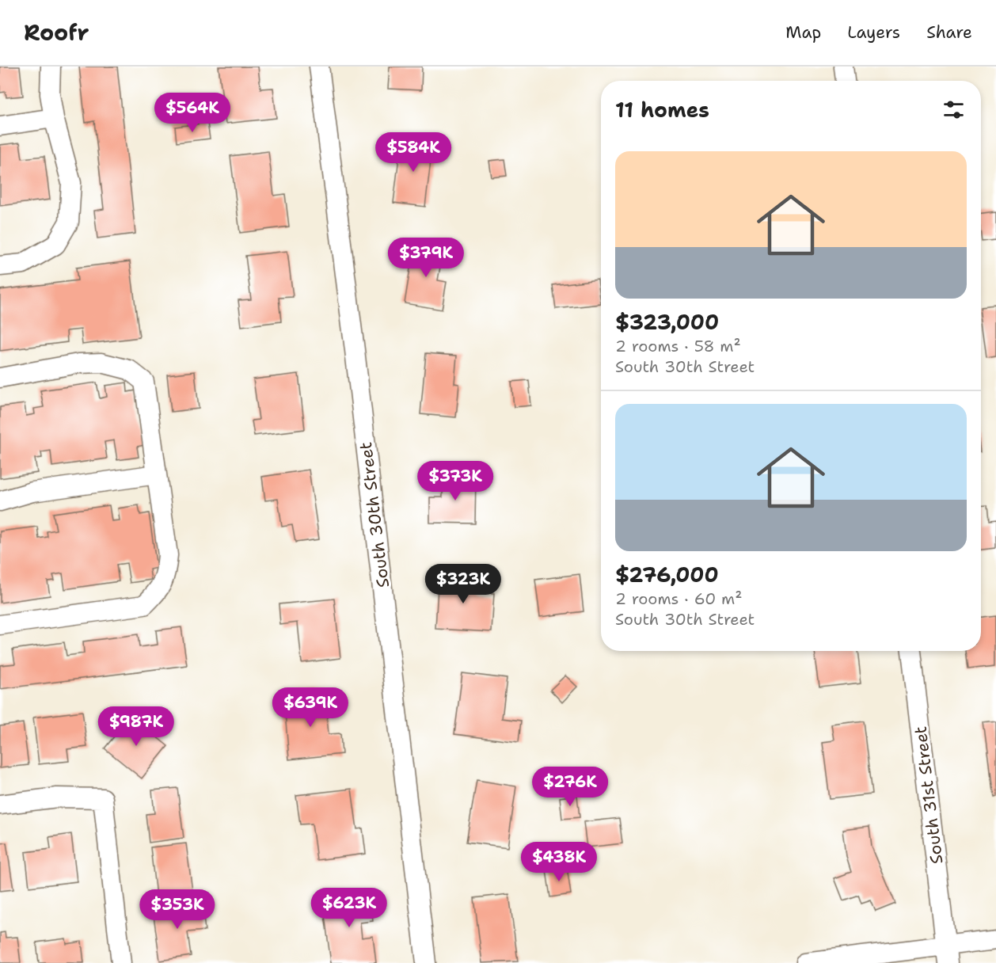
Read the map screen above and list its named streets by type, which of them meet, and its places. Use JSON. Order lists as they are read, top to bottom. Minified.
{"streets":{"street":["South 30th Street","South 31st Street"]},"page":{"header":"Roofr","nav":["Map","Layers","Share"],"heading":"11 homes","price":["$564K","$584K","$379K","$373K","$323K","$639K","$987K","$276K","$438K","$623K","$353K"],"list":[{"name":"$323,000","note":"2 rooms · 58 m² · South 30th Street"},{"name":"$276,000","note":"2 rooms · 60 m² · South 30th Street"}]}}
